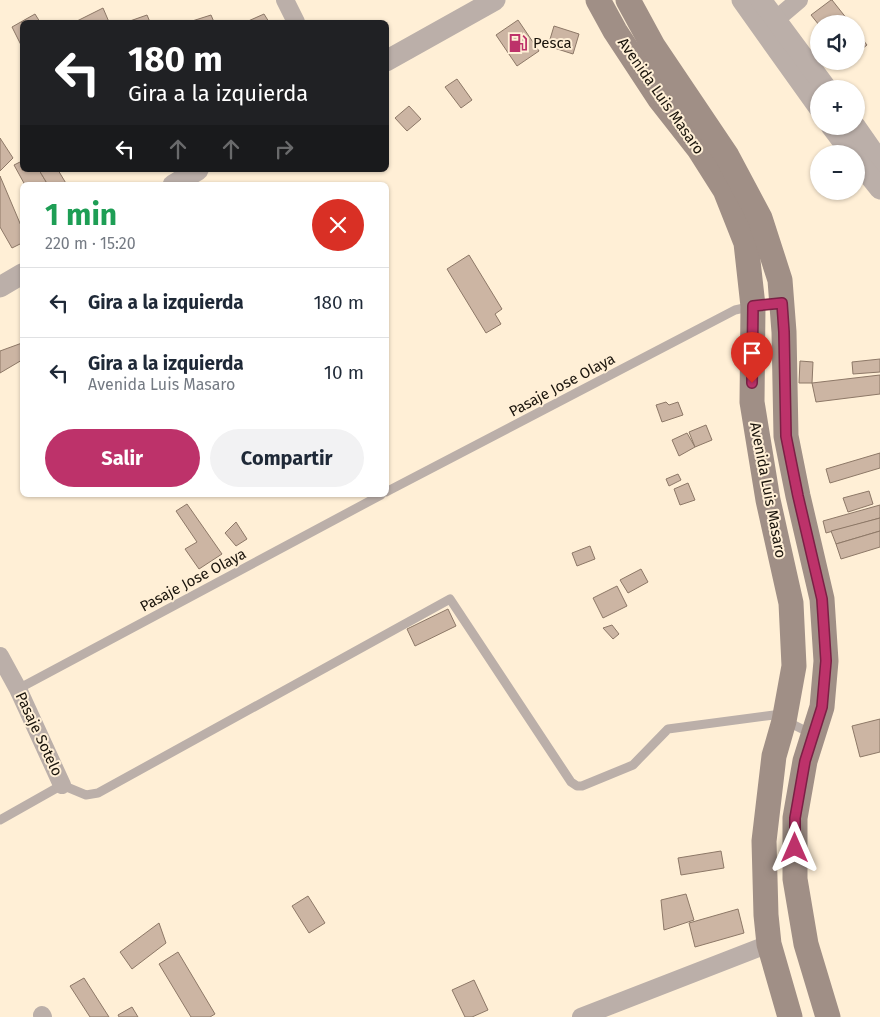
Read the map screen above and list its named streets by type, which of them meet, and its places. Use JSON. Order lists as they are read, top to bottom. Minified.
{"streets":{"main road":["Avenida Luis Masaro"],"street":["Pasaje Sotelo"],"lane":["Pasaje Jose Olaya"]},"crossings":[["Avenida Luis Masaro","Pasaje Jose Olaya"],["Pasaje Jose Olaya","Pasaje Sotelo"]],"places":{"fuel station":["Pesca"]},"page":{"map_buttons":["+","−"],"turn":["180 m","Gira a la izquierda"],"heading":["1 min","220 m · 15:20"],"list":[{"name":"Gira a la izquierda","value":"180 m"},{"name":"Gira a la izquierda","note":"Avenida Luis Masaro","value":"10 m"}],"buttons":["Salir","Compartir"]}}
